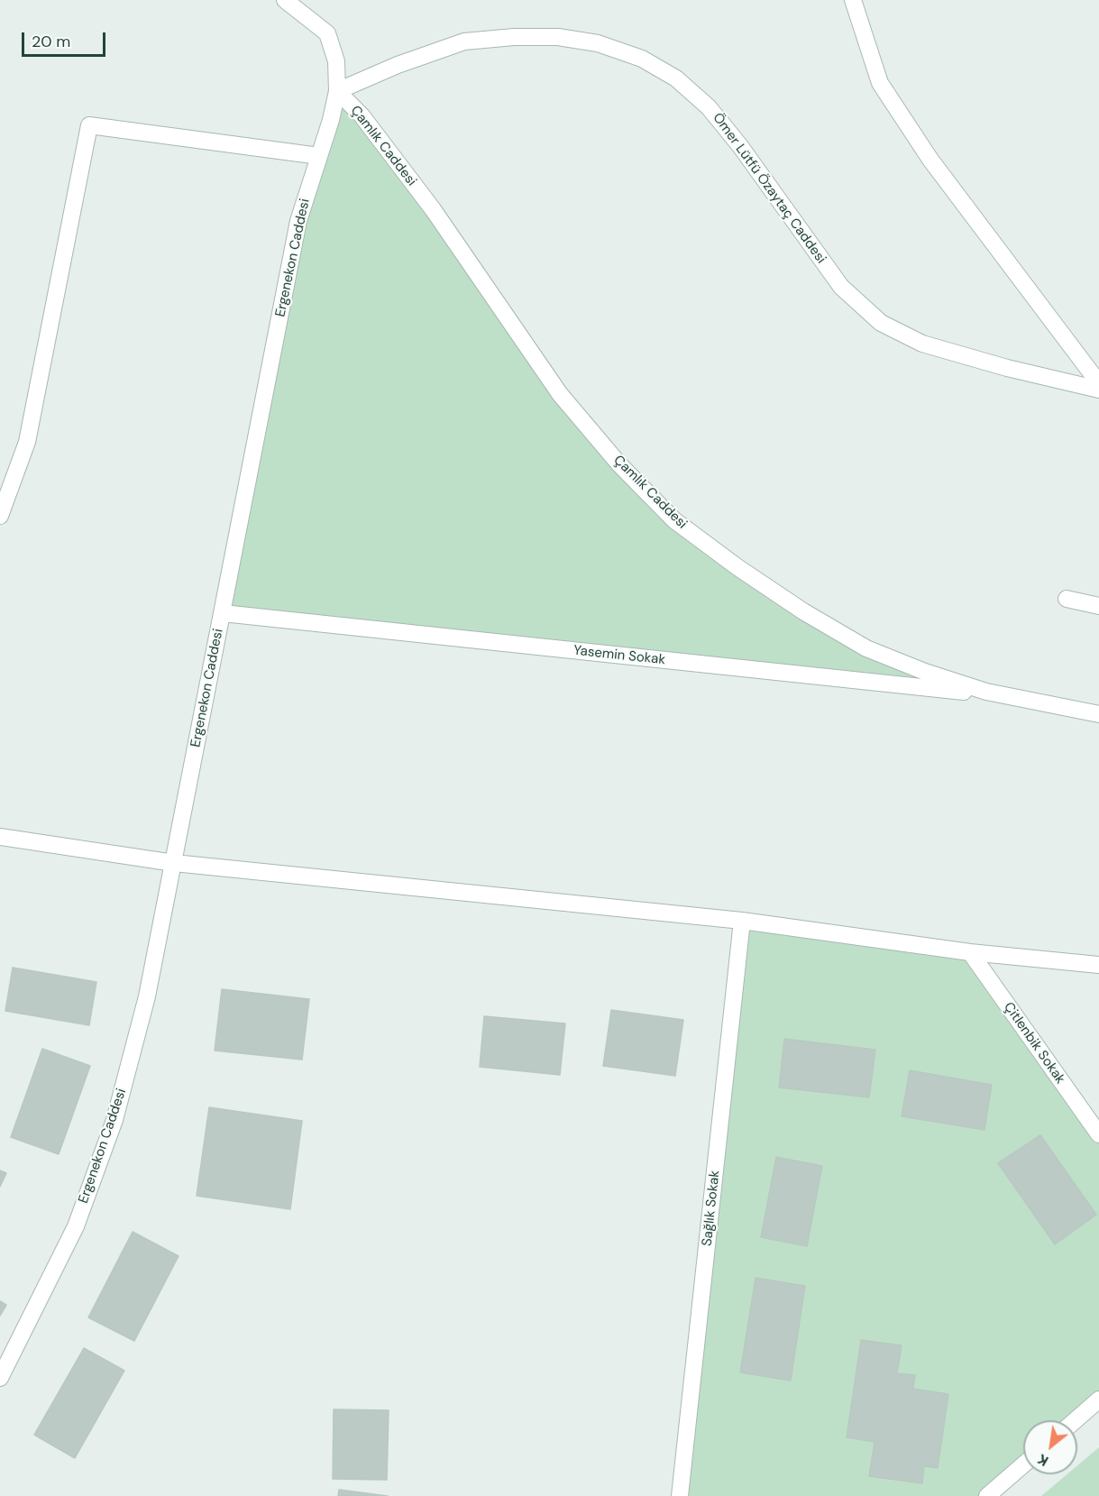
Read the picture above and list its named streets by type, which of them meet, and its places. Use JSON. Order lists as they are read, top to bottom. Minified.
{"streets":{"street":["Çamlık Caddesi","Ömer Lütfü Özaytaç Caddesi","Ergenekon Caddesi","Yasemin Sokak","Çitlenbik Sokak","Sağlık Sokak"]},"crossings":[["Çamlık Caddesi","Ömer Lütfü Özaytaç Caddesi"],["Çamlık Caddesi","Ergenekon Caddesi"],["Çamlık Caddesi","Yasemin Sokak"],["Ömer Lütfü Özaytaç Caddesi","Ergenekon Caddesi"],["Ergenekon Caddesi","Yasemin Sokak"]],"scale_bar":"20 m","north":"bottom left"}
